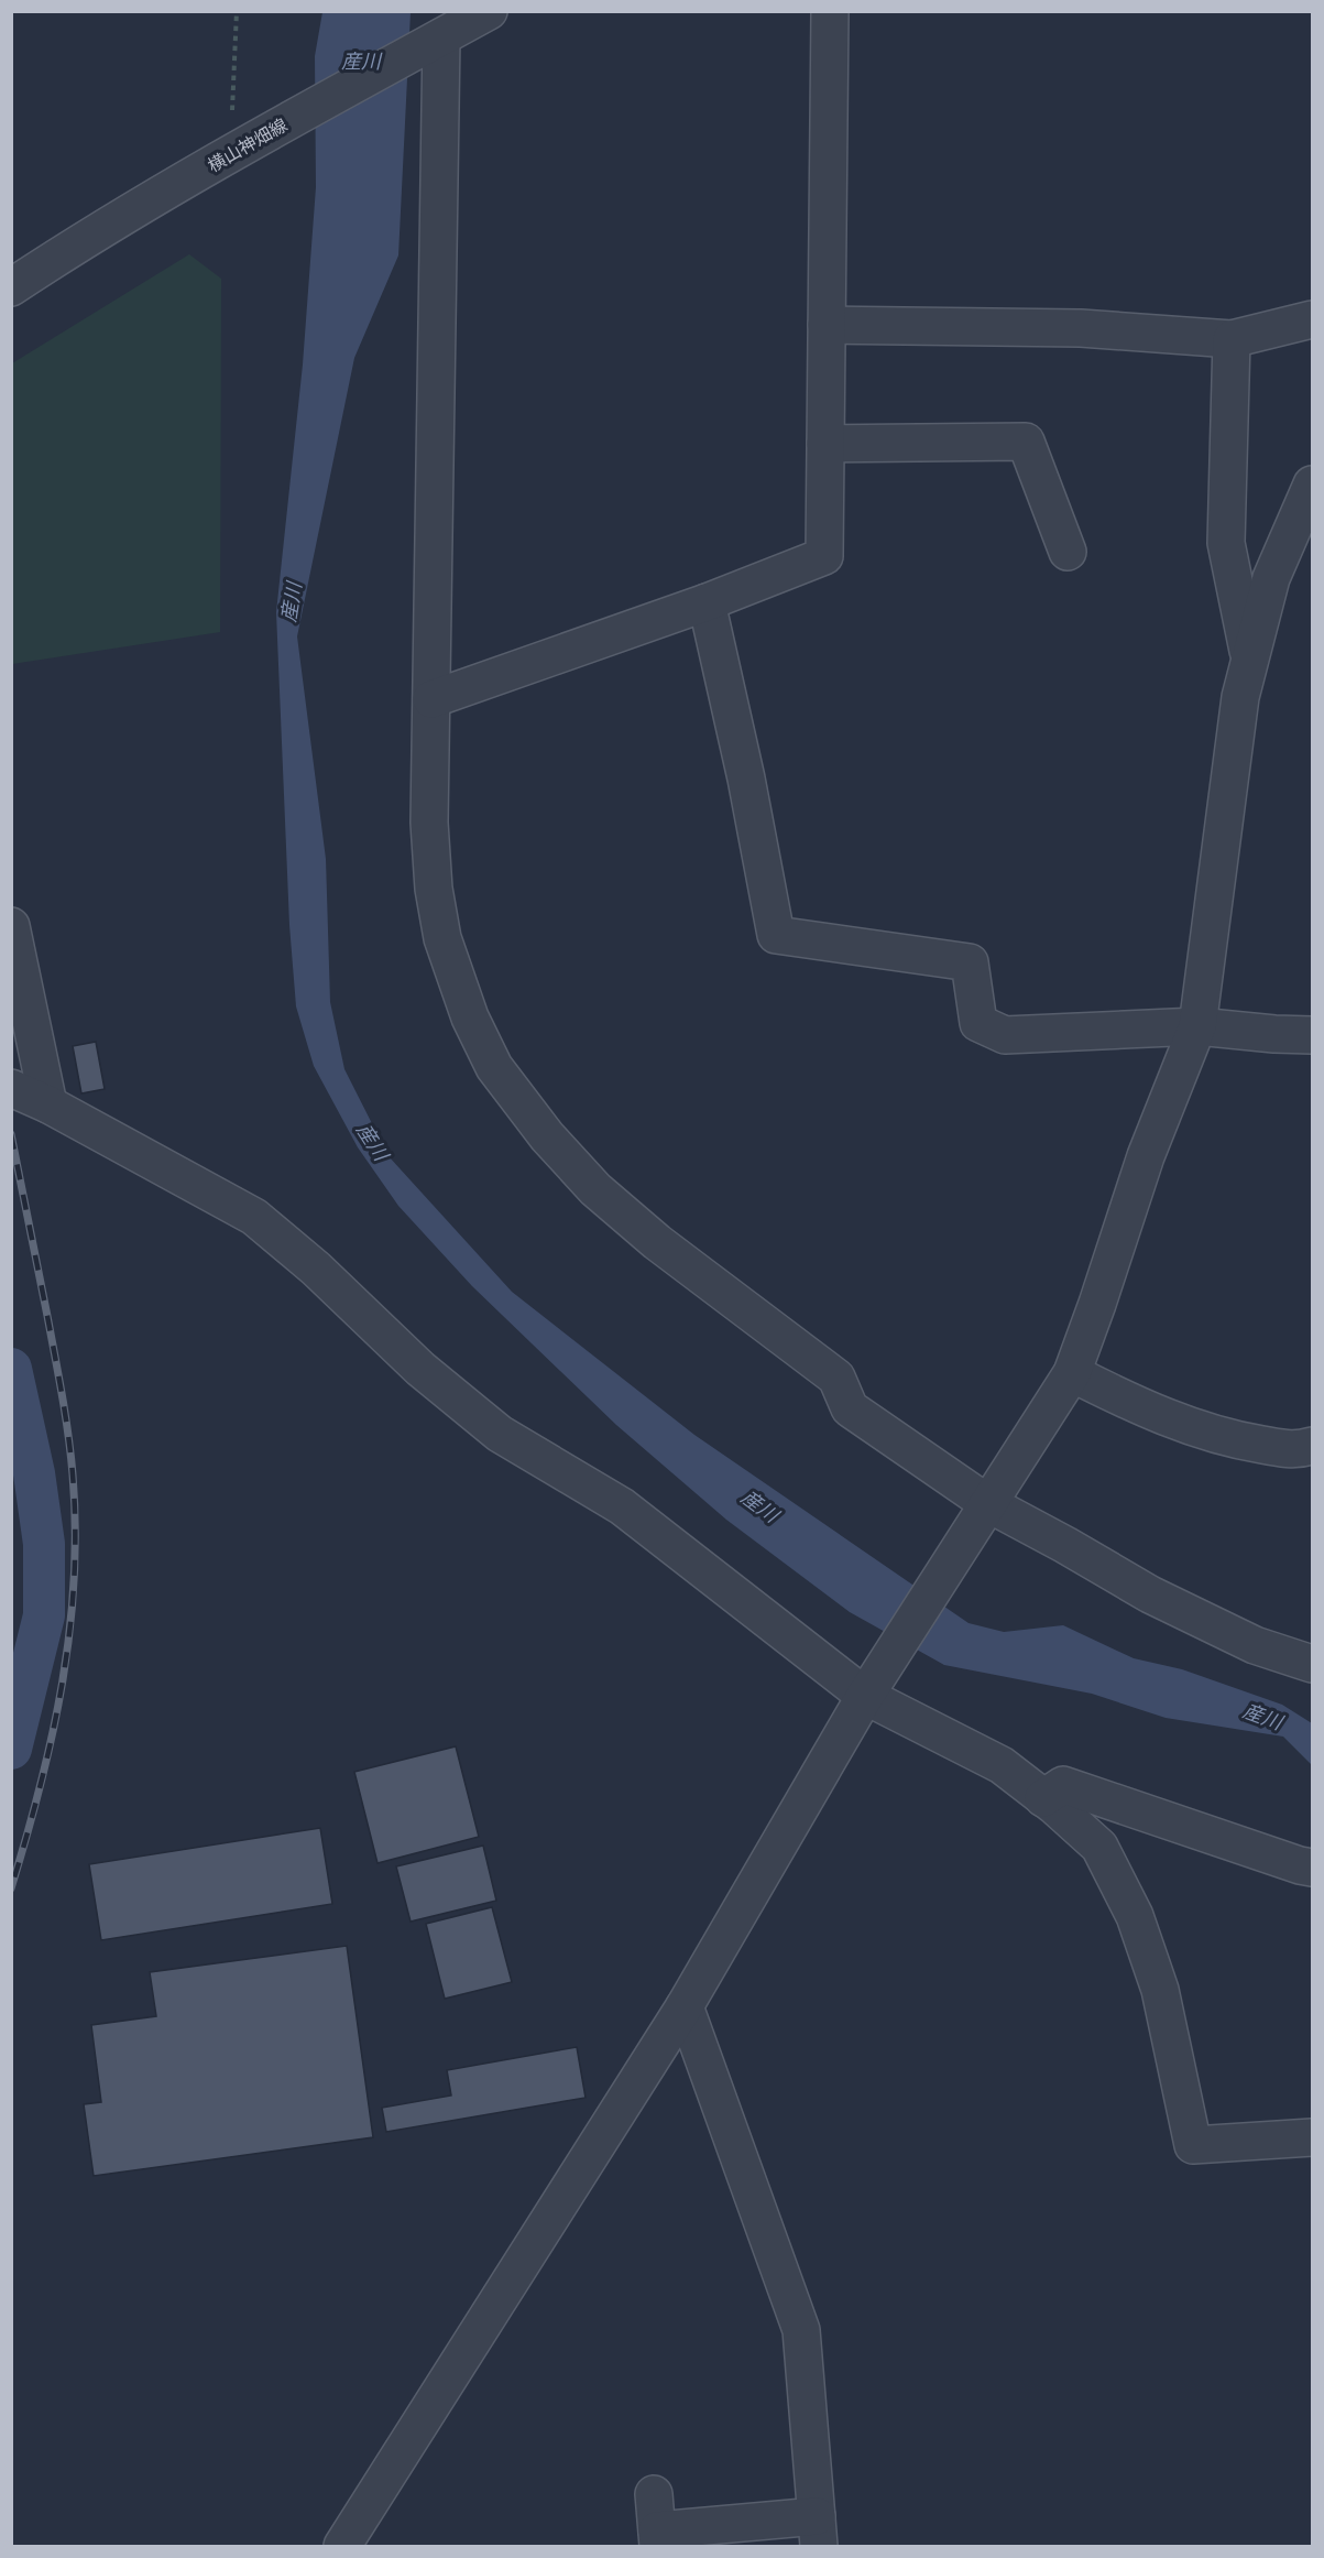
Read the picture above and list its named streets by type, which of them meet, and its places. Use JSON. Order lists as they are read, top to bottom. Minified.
{"streets":{"street":["横山神畑線"]},"water":["産川"]}
